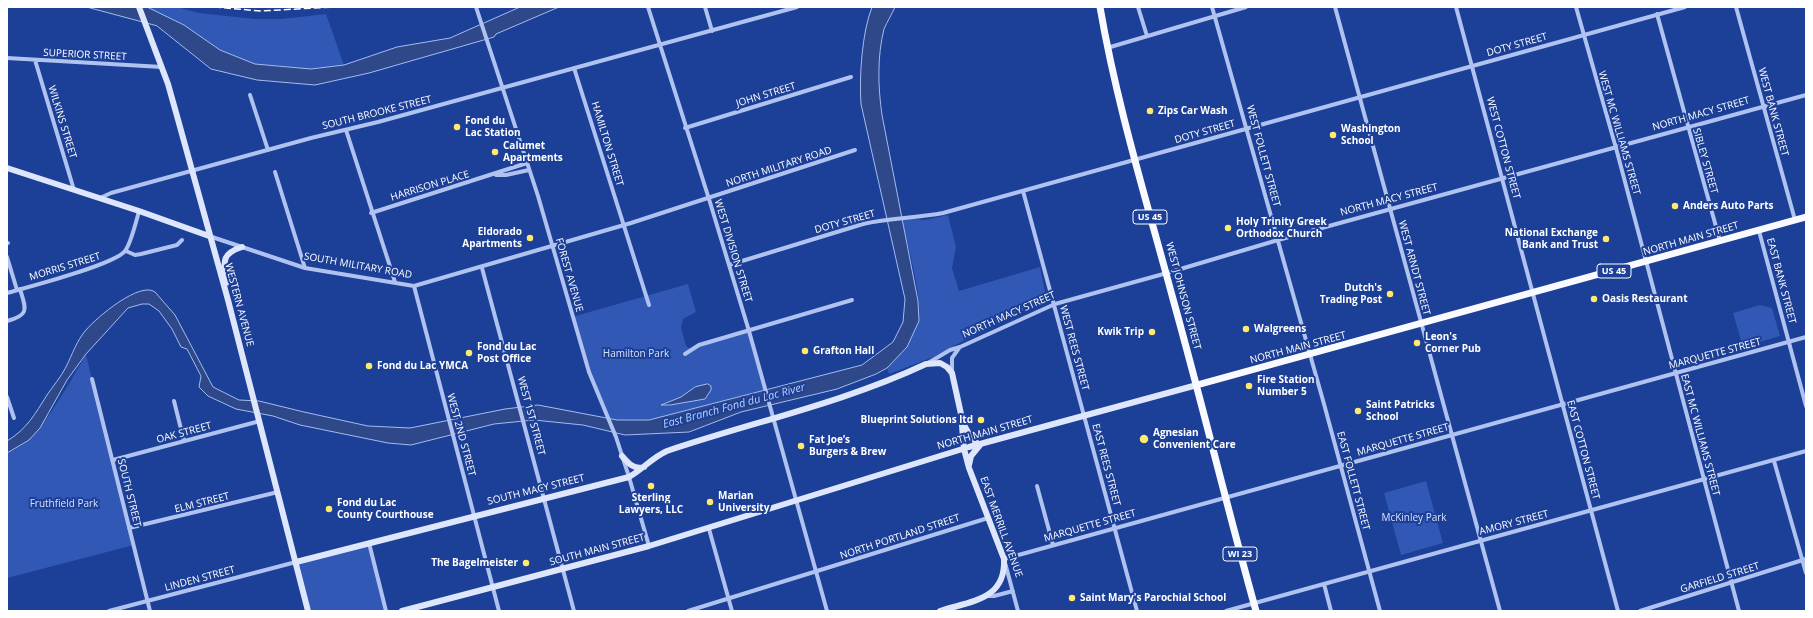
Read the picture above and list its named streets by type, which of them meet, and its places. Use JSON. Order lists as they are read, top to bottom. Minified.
{"streets":{"main road":["NORTH MACY STREET","US 45","NORTH MAIN STREET","SOUTH MILITARY ROAD","WEST JOHNSON STREET","WESTERN AVENUE","SOUTH MACY STREET","EAST MERRILL AVENUE","SOUTH MAIN STREET","WI 23"],"street":["DOTY STREET","SUPERIOR STREET","JOHN STREET","WEST BANK STREET","SOUTH BROOKE STREET","WILKINS STREET","WEST MC WILLIAMS STREET","HAMILTON STREET","WEST COTTON STREET","WEST FOLLETT STREET","SIBLEY STREET","NORTH MILITARY ROAD","HARRISON PLACE","WEST DIVISION STREET","MORRIS STREET","WEST ARNDT STREET","FOREST AVENUE","EAST BANK STREET","WEST REES STREET","MARQUETTE STREET","WEST 1ST STREET","OAK STREET","WEST 2ND STREET","EAST MC WILLIAMS STREET","EAST COTTON STREET","EAST REES STREET","EAST FOLLETT STREET","SOUTH STREET","ELM STREET","AMORY STREET","NORTH PORTLAND STREET","GARFIELD STREET","LINDEN STREET"]},"crossings":[["DOTY STREET","WEST MC WILLIAMS STREET"],["DOTY STREET","WEST COTTON STREET"],["DOTY STREET","WEST FOLLETT STREET"],["DOTY STREET","SIBLEY STREET"],["DOTY STREET","WEST DIVISION STREET"],["DOTY STREET","WEST ARNDT STREET"],["DOTY STREET","WEST JOHNSON STREET"],["DOTY STREET","WEST REES STREET"],["SUPERIOR STREET","WILKINS STREET"],["SUPERIOR STREET","WESTERN AVENUE"],["JOHN STREET","WEST DIVISION STREET"],["WEST BANK STREET","NORTH MACY STREET"],["WEST BANK STREET","NORTH MAIN STREET"],["SOUTH BROOKE STREET","HAMILTON STREET"],["SOUTH BROOKE STREET","WEST DIVISION STREET"],["SOUTH BROOKE STREET","SOUTH MILITARY ROAD"],["SOUTH BROOKE STREET","FOREST AVENUE"],["SOUTH BROOKE STREET","WESTERN AVENUE"],["NORTH MACY STREET","WEST MC WILLIAMS STREET"],["NORTH MACY STREET","WEST COTTON STREET"],["NORTH MACY STREET","WEST FOLLETT STREET"],["NORTH MACY STREET","SIBLEY STREET"],["NORTH MACY STREET","WEST DIVISION STREET"],["NORTH MACY STREET","WEST ARNDT STREET"],["NORTH MACY STREET","WEST JOHNSON STREET"],["NORTH MACY STREET","WEST REES STREET"],["NORTH MACY STREET","SOUTH MACY STREET"],["WILKINS STREET","SOUTH MILITARY ROAD"],["WEST MC WILLIAMS STREET","NORTH MAIN STREET"],["WEST MC WILLIAMS STREET","EAST MC WILLIAMS STREET"],["HAMILTON STREET","SOUTH MILITARY ROAD"],["WEST COTTON STREET","NORTH MAIN STREET"],["WEST COTTON STREET","EAST COTTON STREET"],["WEST FOLLETT STREET","NORTH MAIN STREET"],["WEST FOLLETT STREET","EAST FOLLETT STREET"],["SIBLEY STREET","NORTH MAIN STREET"],["NORTH MILITARY ROAD","WEST DIVISION STREET"],["NORTH MILITARY ROAD","SOUTH MILITARY ROAD"],["HARRISON PLACE","FOREST AVENUE"],["NORTH MAIN STREET","WEST DIVISION STREET"],["NORTH MAIN STREET","WEST ARNDT STREET"],["NORTH MAIN STREET","EAST BANK STREET"],["NORTH MAIN STREET","WEST JOHNSON STREET"],["NORTH MAIN STREET","WEST REES STREET"],["NORTH MAIN STREET","EAST MC WILLIAMS STREET"],["NORTH MAIN STREET","EAST COTTON STREET"],["NORTH MAIN STREET","EAST REES STREET"],["NORTH MAIN STREET","EAST FOLLETT STREET"],["NORTH MAIN STREET","EAST MERRILL AVENUE"],["NORTH MAIN STREET","SOUTH MAIN STREET"],["WEST DIVISION STREET","SOUTH MILITARY ROAD"],["WEST DIVISION STREET","SOUTH MACY STREET"],["WEST DIVISION STREET","NORTH PORTLAND STREET"],["WEST DIVISION STREET","SOUTH MAIN STREET"],["SOUTH MILITARY ROAD","FOREST AVENUE"],["SOUTH MILITARY ROAD","WESTERN AVENUE"],["SOUTH MILITARY ROAD","WEST 1ST STREET"],["SOUTH MILITARY ROAD","WEST 2ND STREET"],["WEST ARNDT STREET","MARQUETTE STREET"],["WEST ARNDT STREET","AMORY STREET"],["FOREST AVENUE","SOUTH MACY STREET"],["FOREST AVENUE","SOUTH MAIN STREET"],["EAST BANK STREET","MARQUETTE STREET"],["WEST JOHNSON STREET","MARQUETTE STREET"],["WEST JOHNSON STREET","WI 23"],["WESTERN AVENUE","OAK STREET"],["WESTERN AVENUE","SOUTH MACY STREET"],["WESTERN AVENUE","ELM STREET"],["WESTERN AVENUE","LINDEN STREET"],["WEST REES STREET","EAST REES STREET"],["MARQUETTE STREET","EAST MC WILLIAMS STREET"],["MARQUETTE STREET","EAST COTTON STREET"],["MARQUETTE STREET","EAST REES STREET"],["MARQUETTE STREET","EAST FOLLETT STREET"],["MARQUETTE STREET","EAST MERRILL AVENUE"],["MARQUETTE STREET","WI 23"],["WEST 1ST STREET","SOUTH MACY STREET"],["WEST 1ST STREET","SOUTH MAIN STREET"],["OAK STREET","SOUTH STREET"],["WEST 2ND STREET","SOUTH MACY STREET"],["WEST 2ND STREET","SOUTH MAIN STREET"],["EAST MC WILLIAMS STREET","AMORY STREET"],["EAST MC WILLIAMS STREET","GARFIELD STREET"],["EAST COTTON STREET","AMORY STREET"],["EAST FOLLETT STREET","AMORY STREET"],["SOUTH MACY STREET","LINDEN STREET"],["SOUTH STREET","ELM STREET"],["SOUTH STREET","LINDEN STREET"],["AMORY STREET","WI 23"],["EAST MERRILL AVENUE","NORTH PORTLAND STREET"]],"water":["East Branch Fond du Lac River"],"parks":["Hamilton Park","Fruthfield Park","McKinley Park"],"places":["Zips Car Wash","Fond du Lac Station","Washington School","Calumet Apartments","Anders Auto Parts","Holy Trinity Greek Orthodox Church","Eldorado Apartments","National Exchange Bank and Trust","Dutch's Trading Post","Oasis Restaurant","Walgreens","Kwik Trip","Leon's Corner Pub","Grafton Hall","Fond du Lac Post Office","Fond du Lac YMCA","Fire Station Number 5","Saint Patricks School","Blueprint Solutions ltd","Agnesian Convenient Care","Fat Joe’s Burgers & Brew","Sterling Lawyers, LLC","Marian University","Fond du Lac County Courthouse","The Bagelmeister","Saint Mary's Parochial School"]}
